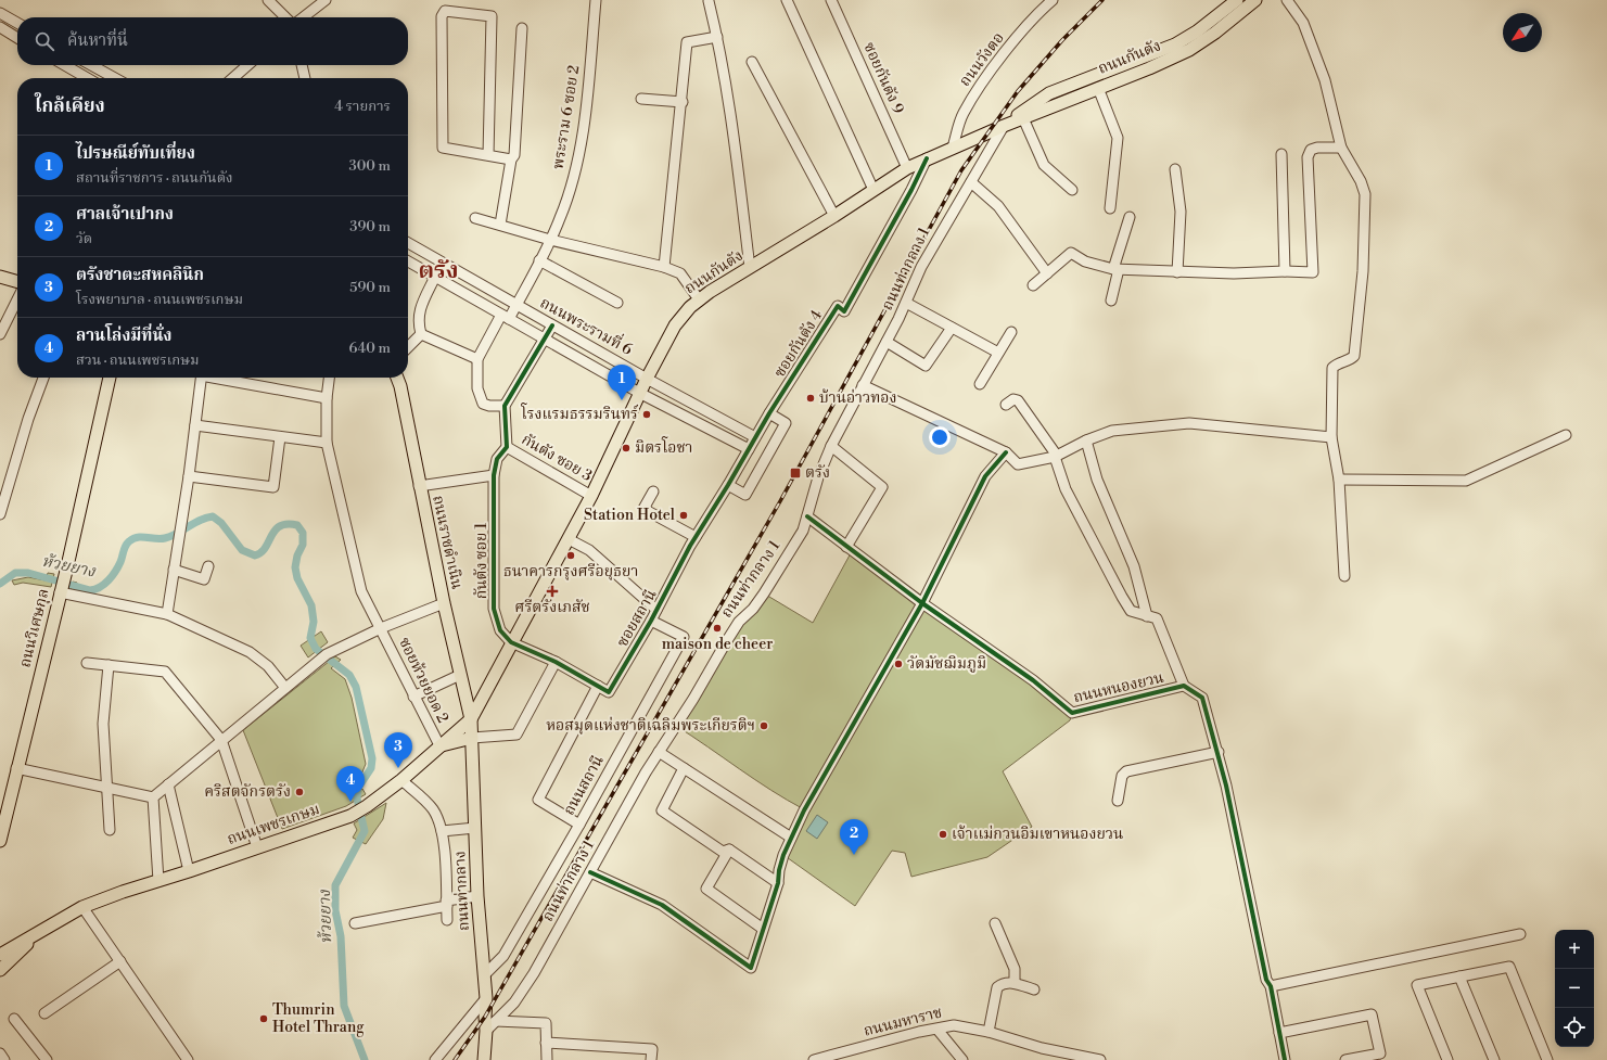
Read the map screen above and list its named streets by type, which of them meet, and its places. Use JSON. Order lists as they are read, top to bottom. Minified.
{"streets":{"main road":["ถนนกันตัง","ถนนราชดำเนิน","ถนนวิเศษกุล","ถนนเพชรเกษม","ถนนท่ากลาง"],"street":["ถนนวังตอ","ซอยกันตัง 9","พระราม 6 ซอย 2","ถนนท่ากลาง 1","ถนนพระรามที่ 6","ซอยกันตัง 4","กันตัง ซอย 3","กันตัง ซอย 1","ซอยสถานี","ซอยห้วยยอด 2","ถนนหนองยวน","ถนนสถานี","ถนนมหาราช"]},"crossings":[["ถนนกันตัง","ถนนวังตอ"],["ถนนกันตัง","ซอยกันตัง 9"],["ถนนกันตัง","ถนนท่ากลาง 1"],["ถนนกันตัง","ถนนพระรามที่ 6"],["ถนนกันตัง","ซอยกันตัง 4"],["ถนนกันตัง","กันตัง ซอย 3"],["ถนนกันตัง","ถนนราชดำเนิน"],["ถนนกันตัง","กันตัง ซอย 1"],["ถนนกันตัง","ถนนเพชรเกษม"],["ถนนกันตัง","ถนนท่ากลาง"],["พระราม 6 ซอย 2","ถนนพระรามที่ 6"],["ถนนท่ากลาง 1","ถนนหนองยวน"],["ถนนท่ากลาง 1","ถนนท่ากลาง"],["ถนนพระรามที่ 6","ซอยกันตัง 4"],["ซอยกันตัง 4","ซอยสถานี"],["กันตัง ซอย 3","กันตัง ซอย 1"],["ถนนราชดำเนิน","ถนนเพชรเกษม"],["ถนนราชดำเนิน","ถนนท่ากลาง"],["ซอยสถานี","ถนนสถานี"],["ซอยห้วยยอด 2","ถนนเพชรเกษม"],["ถนนสถานี","ถนนท่ากลาง"],["ถนนเพชรเกษม","ถนนท่ากลาง"]],"districts":["ตรัง"],"water":["ห้วยยาง"],"places":{"other":["บ้านอ่าวทอง","โรงแรมธรรมรินทร์","มิตรโอชา","Station Hotel","ธนาคารกรุงศรีอยุธยา","maison de cheer","วัดมัชฌิมภูมิ","หอสมุดแห่งชาติเฉลิมพระเกียรติฯ","คริสตจักรตรัง","เจ้าเเม่กวนอิมเขาหนองยวน","Thumrin Hotel Thrang"],"transit":["ตรัง"],"health":["ศรีตรังเภสัช"]},"north":"bottom left","page":{"search":"ค้นหาที่นี่","heading":["ใกล้เคียง","4 รายการ"],"list":[{"mark":"1","name":"ไปรษณีย์ทับเที่ยง","note":"สถานที่ราชการ · ถนนกันตัง","value":"300 m"},{"mark":"2","name":"ศาลเจ้าเปากง","note":"วัด","value":"390 m"},{"mark":"3","name":"ตรังชาตะสหคลินิก","note":"โรงพยาบาล · ถนนเพชรเกษม","value":"590 m"},{"mark":"4","name":"ลานโล่งมีที่นั่ง","note":"สวน · ถนนเพชรเกษม","value":"640 m"}],"pins":["1","3","4","2"],"map_buttons":["+","−"]}}
